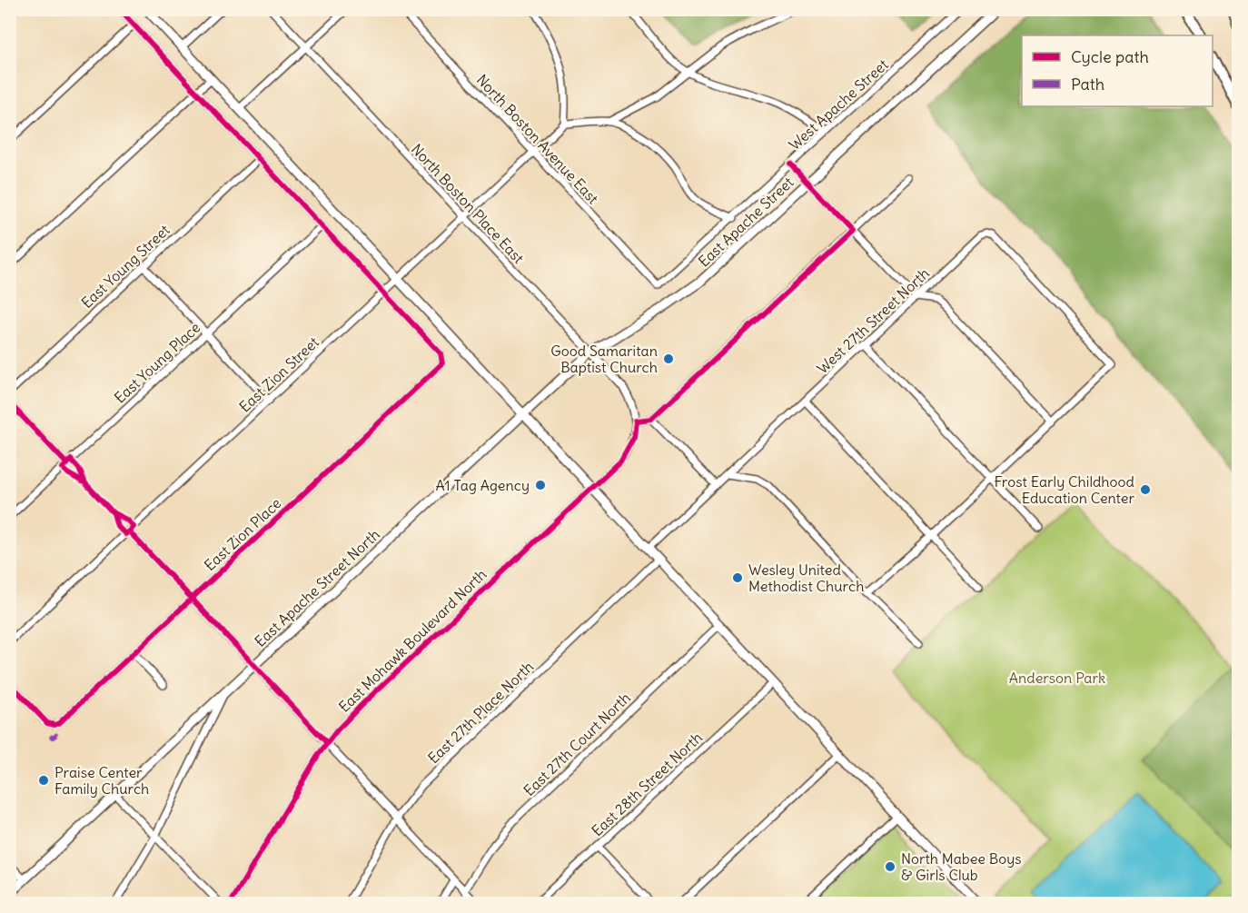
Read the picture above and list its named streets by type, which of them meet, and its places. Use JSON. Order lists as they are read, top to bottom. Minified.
{"streets":{"main road":["East Apache Street","East Apache Street North"],"street":["West Apache Street","North Boston Avenue East","North Boston Place East","East Young Street","West 27th Street North","East Young Place","East Zion Street","East Zion Place","East Mohawk Boulevard North","East 27th Place North","East 27th Court North","East 28th Street North"]},"crossings":[["West Apache Street","East Apache Street"],["North Boston Avenue East","East Apache Street"],["North Boston Avenue East","East Zion Street"],["North Boston Place East","East Apache Street"],["North Boston Place East","East Zion Street"],["North Boston Place East","East Mohawk Boulevard North"],["East Apache Street","East Apache Street North"],["East Zion Street","East Zion Place"]],"parks":["Anderson Park"],"places":["Good Samaritan Baptist Church","A1 Tag Agency","Frost Early Childhood Education Center","Wesley United Methodist Church","Praise Center Family Church","North Mabee Boys & Girls Club"],"legend":["Cycle path","Path"]}
